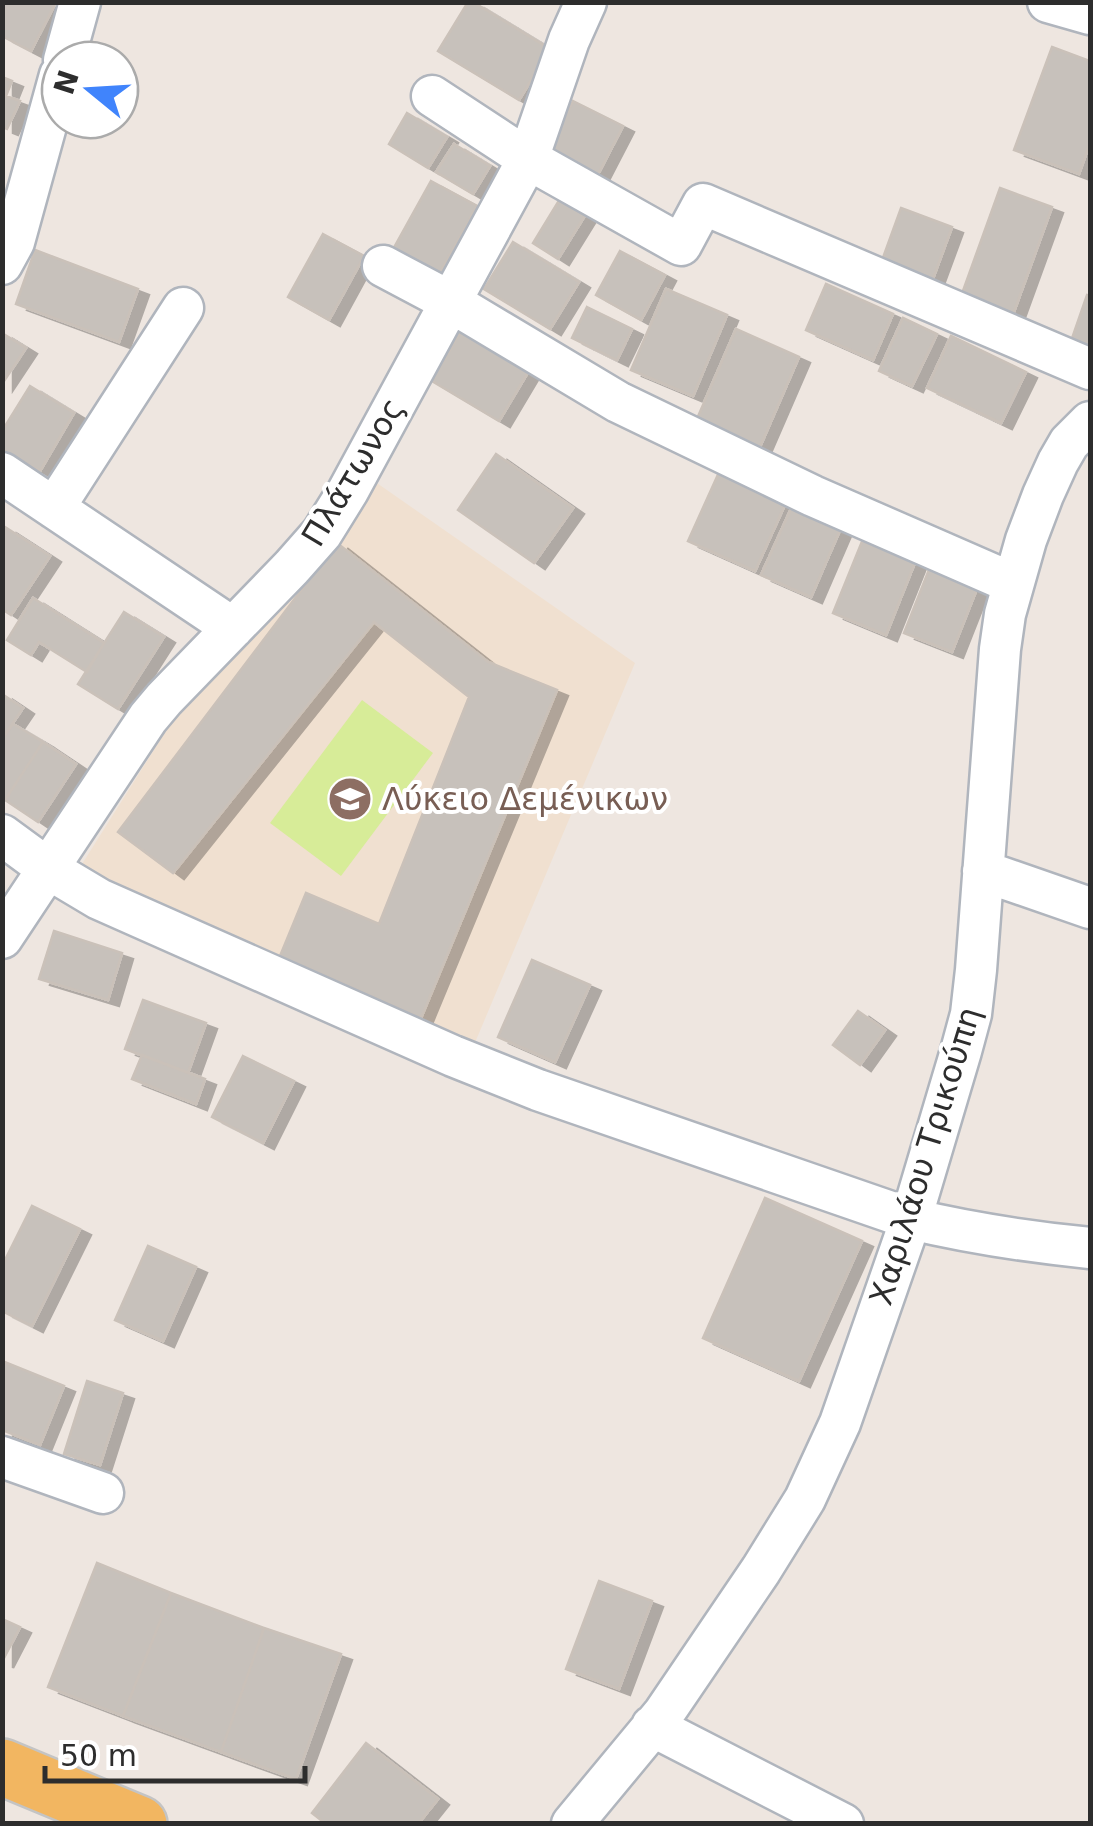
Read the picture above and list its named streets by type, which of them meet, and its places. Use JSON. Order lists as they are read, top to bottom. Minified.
{"streets":{"street":["Πλάτωνος","Χαριλάου Τρικούπη"]},"places":{"school or university":["Λύκειο Δεμένικων"]},"scale_bar":"50 m","north":"left"}
